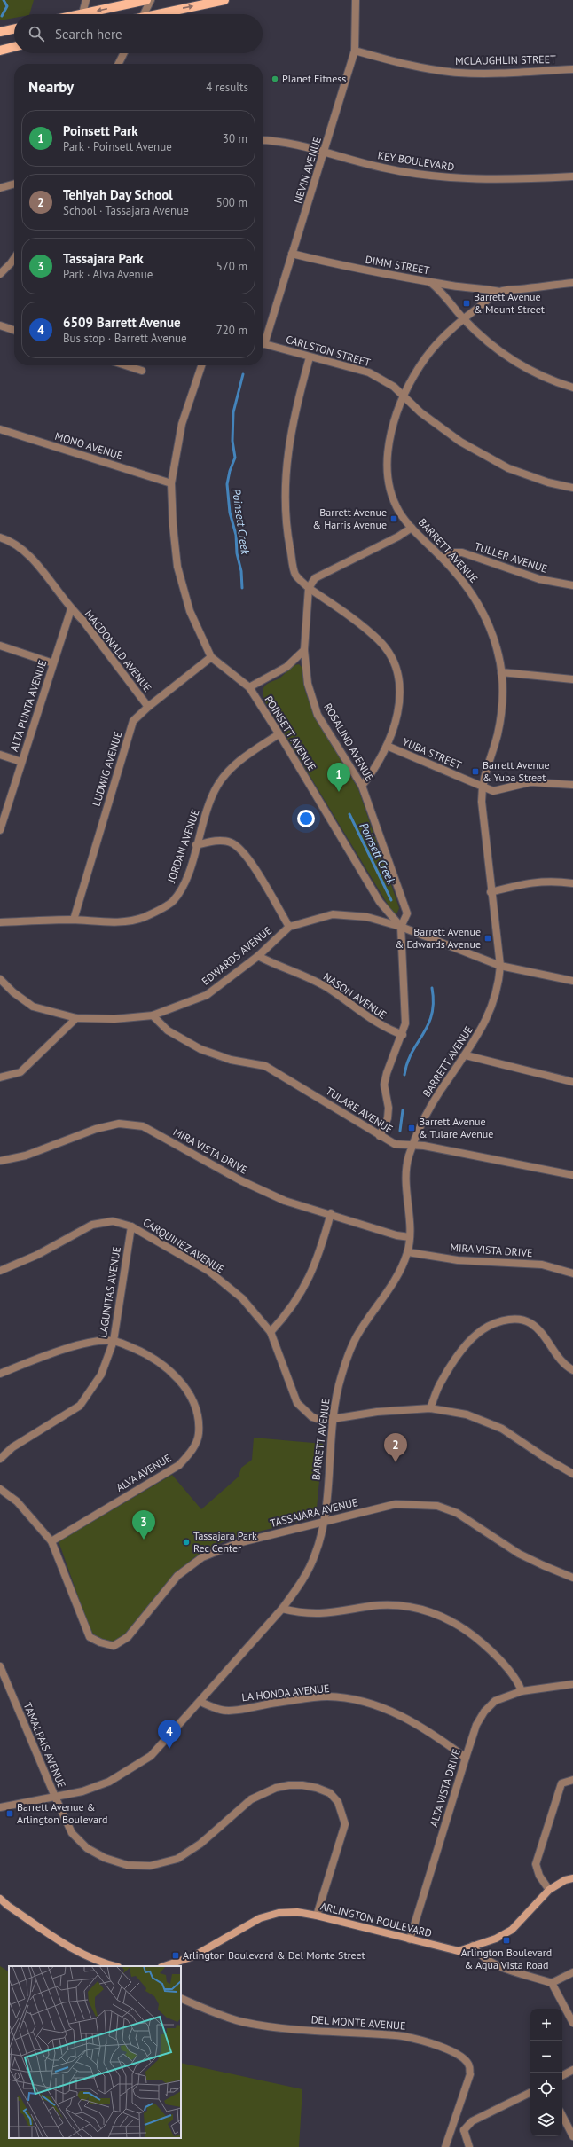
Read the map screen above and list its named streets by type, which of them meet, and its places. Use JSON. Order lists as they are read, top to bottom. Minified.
{"streets":{"main road":["ARLINGTON BOULEVARD"],"street":["MCLAUGHLIN STREET","KEY BOULEVARD","NEVIN AVENUE","DIMM STREET","CARLSTON STREET","MONO AVENUE","BARRETT AVENUE","TULLER AVENUE","MACDONALD AVENUE","ALTA PUNTA AVENUE","POINSETT AVENUE","ROSALIND AVENUE","YUBA STREET","LUDWIG AVENUE","JORDAN AVENUE","EDWARDS AVENUE","NASON AVENUE","TULARE AVENUE","MIRA VISTA DRIVE","CARQUINEZ AVENUE","LAGUNITAS AVENUE","ALVA AVENUE","TASSAJARA AVENUE","LA HONDA AVENUE","TAMALPAIS AVENUE","ALTA VISTA DRIVE","DEL MONTE AVENUE"]},"crossings":[["MCLAUGHLIN STREET","NEVIN AVENUE"],["KEY BOULEVARD","NEVIN AVENUE"],["NEVIN AVENUE","DIMM STREET"],["DIMM STREET","BARRETT AVENUE"],["CARLSTON STREET","BARRETT AVENUE"],["MONO AVENUE","POINSETT AVENUE"],["BARRETT AVENUE","TULLER AVENUE"],["BARRETT AVENUE","YUBA STREET"],["BARRETT AVENUE","EDWARDS AVENUE"],["BARRETT AVENUE","TULARE AVENUE"],["BARRETT AVENUE","MIRA VISTA DRIVE"],["BARRETT AVENUE","CARQUINEZ AVENUE"],["BARRETT AVENUE","TASSAJARA AVENUE"],["BARRETT AVENUE","LA HONDA AVENUE"],["BARRETT AVENUE","TAMALPAIS AVENUE"],["MACDONALD AVENUE","ALTA PUNTA AVENUE"],["MACDONALD AVENUE","LUDWIG AVENUE"],["POINSETT AVENUE","ROSALIND AVENUE"],["POINSETT AVENUE","LUDWIG AVENUE"],["POINSETT AVENUE","JORDAN AVENUE"],["POINSETT AVENUE","EDWARDS AVENUE"],["ROSALIND AVENUE","EDWARDS AVENUE"],["LUDWIG AVENUE","JORDAN AVENUE"],["EDWARDS AVENUE","NASON AVENUE"],["EDWARDS AVENUE","TULARE AVENUE"],["CARQUINEZ AVENUE","LAGUNITAS AVENUE"],["LAGUNITAS AVENUE","ALVA AVENUE"],["ALVA AVENUE","TASSAJARA AVENUE"],["LA HONDA AVENUE","ALTA VISTA DRIVE"],["TAMALPAIS AVENUE","ARLINGTON BOULEVARD"],["ALTA VISTA DRIVE","ARLINGTON BOULEVARD"]],"water":["Poinsett Creek"],"places":{"other":["Planet Fitness","Tassajara Park Rec Center"],"transit":["Barrett Avenue & Mount Street","Barrett Avenue & Harris Avenue","Barrett Avenue & Yuba Street","Barrett Avenue & Edwards Avenue","Barrett Avenue & Tulare Avenue","Barrett Avenue & Arlington Boulevard","Arlington Boulevard & Aqua Vista Road","Arlington Boulevard & Del Monte Street"]},"page":{"search":"Search here","heading":["Nearby","4 results"],"list":[{"mark":"1","name":"Poinsett Park","note":"Park · Poinsett Avenue","value":"30 m"},{"mark":"2","name":"Tehiyah Day School","note":"School · Tassajara Avenue","value":"500 m"},{"mark":"3","name":"Tassajara Park","note":"Park · Alva Avenue","value":"570 m"},{"mark":"4","name":"6509 Barrett Avenue","note":"Bus stop · Barrett Avenue","value":"720 m"}],"pins":["1","2","3","4"],"map_buttons":["+","−"]}}
